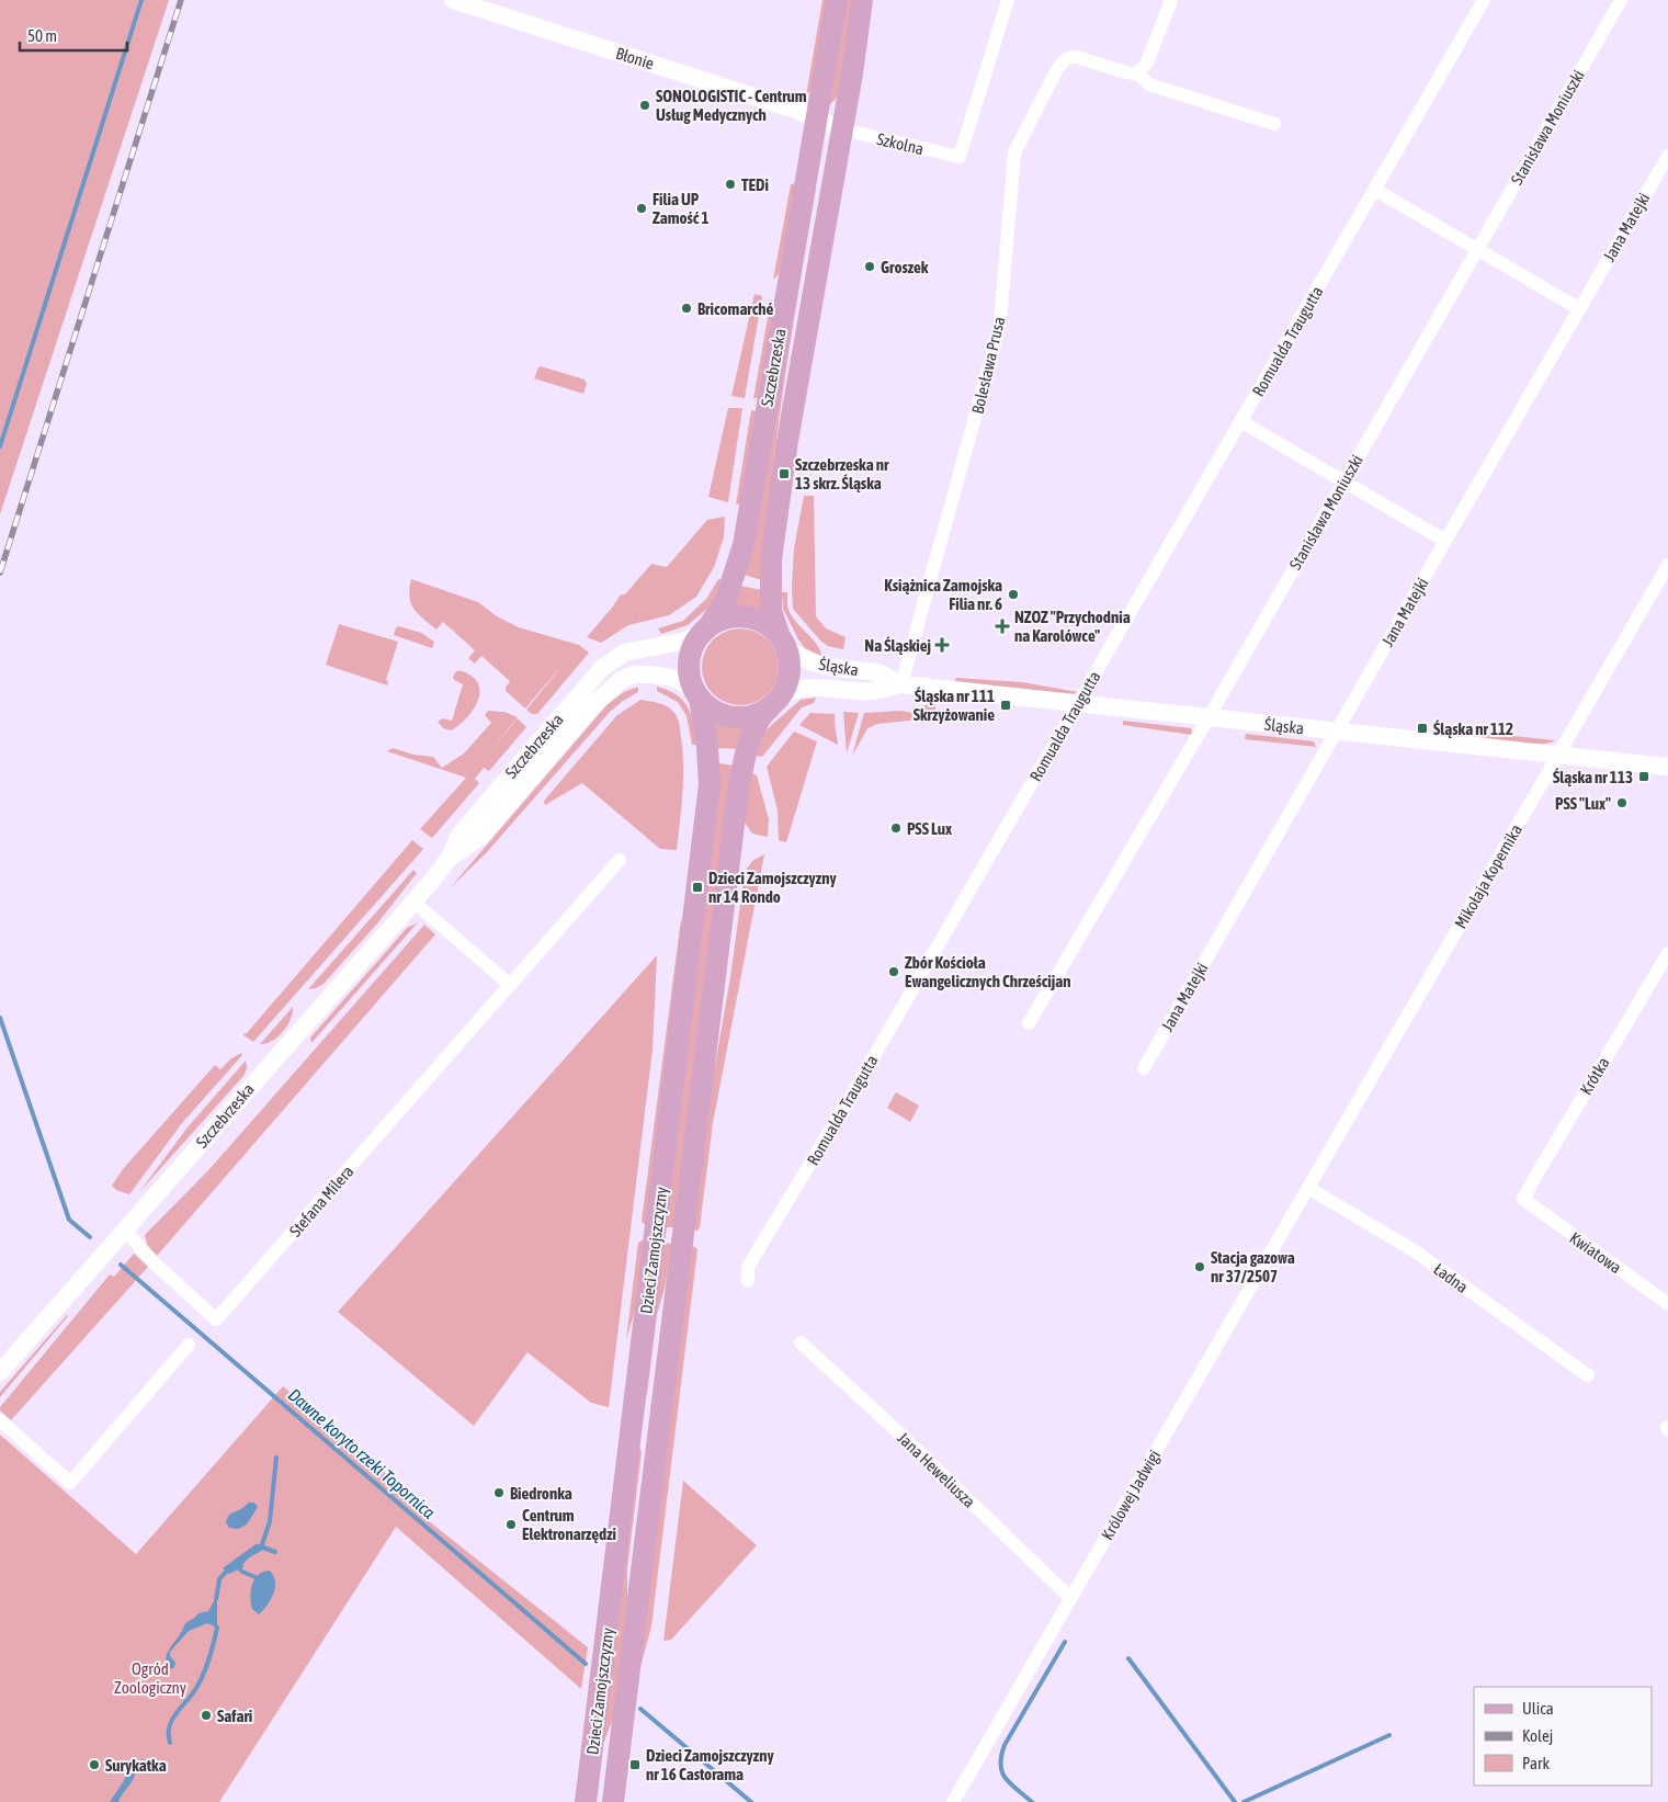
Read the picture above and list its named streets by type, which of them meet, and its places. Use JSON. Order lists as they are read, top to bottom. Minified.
{"streets":{"main road":["Szczebrzeska","Dzieci Zamojszczyzny"],"street":["Błonie","Stanisława Moniuszki","Szkolna","Jana Matejki","Romualda Traugutta","Bolesława Prusa","Śląska","Mikołaja Kopernika","Krótka","Stefana Milera","Kwiatowa","Ładna","Jana Heweliusza","Królowej Jadwigi"]},"crossings":[["Błonie","Szkolna"],["Błonie","Szczebrzeska"],["Stanisława Moniuszki","Śląska"],["Szkolna","Szczebrzeska"],["Jana Matejki","Śląska"],["Romualda Traugutta","Śląska"],["Bolesława Prusa","Śląska"],["Szczebrzeska","Śląska"],["Szczebrzeska","Stefana Milera"],["Szczebrzeska","Dzieci Zamojszczyzny"],["Śląska","Mikołaja Kopernika"],["Śląska","Dzieci Zamojszczyzny"],["Mikołaja Kopernika","Ładna"],["Mikołaja Kopernika","Królowej Jadwigi"],["Krótka","Kwiatowa"],["Ładna","Królowej Jadwigi"],["Jana Heweliusza","Królowej Jadwigi"]],"water":["Dawne koryto rzeki Topornica"],"parks":["Ogród Zoologiczny"],"places":{"other":["SONOLOGISTIC - Centrum Usług Medycznych","TEDi","Filia UP Zamość 1","Groszek","Bricomarché","Książnica Zamojska Filia nr. 6","PSS \"Lux\"","PSS Lux","Zbór Kościoła Ewangelicznych Chrześcijan","Stacja gazowa nr 37/2507","Biedronka","Centrum Elektronarzędzi","Safari","Surykatka"],"transit":["Szczebrzeska nr 13 skrz. Śląska","Śląska nr 111 Skrzyżowanie","Śląska nr 112","Śląska nr 113","Dzieci Zamojszczyzny nr 14 Rondo","Dzieci Zamojszczyzny nr 16 Castorama"],"health":["NZOZ \"Przychodnia na Karolówce\"","Na Śląskiej"]},"legend":["Ulica","Kolej","Park"],"scale_bar":"50 m"}
